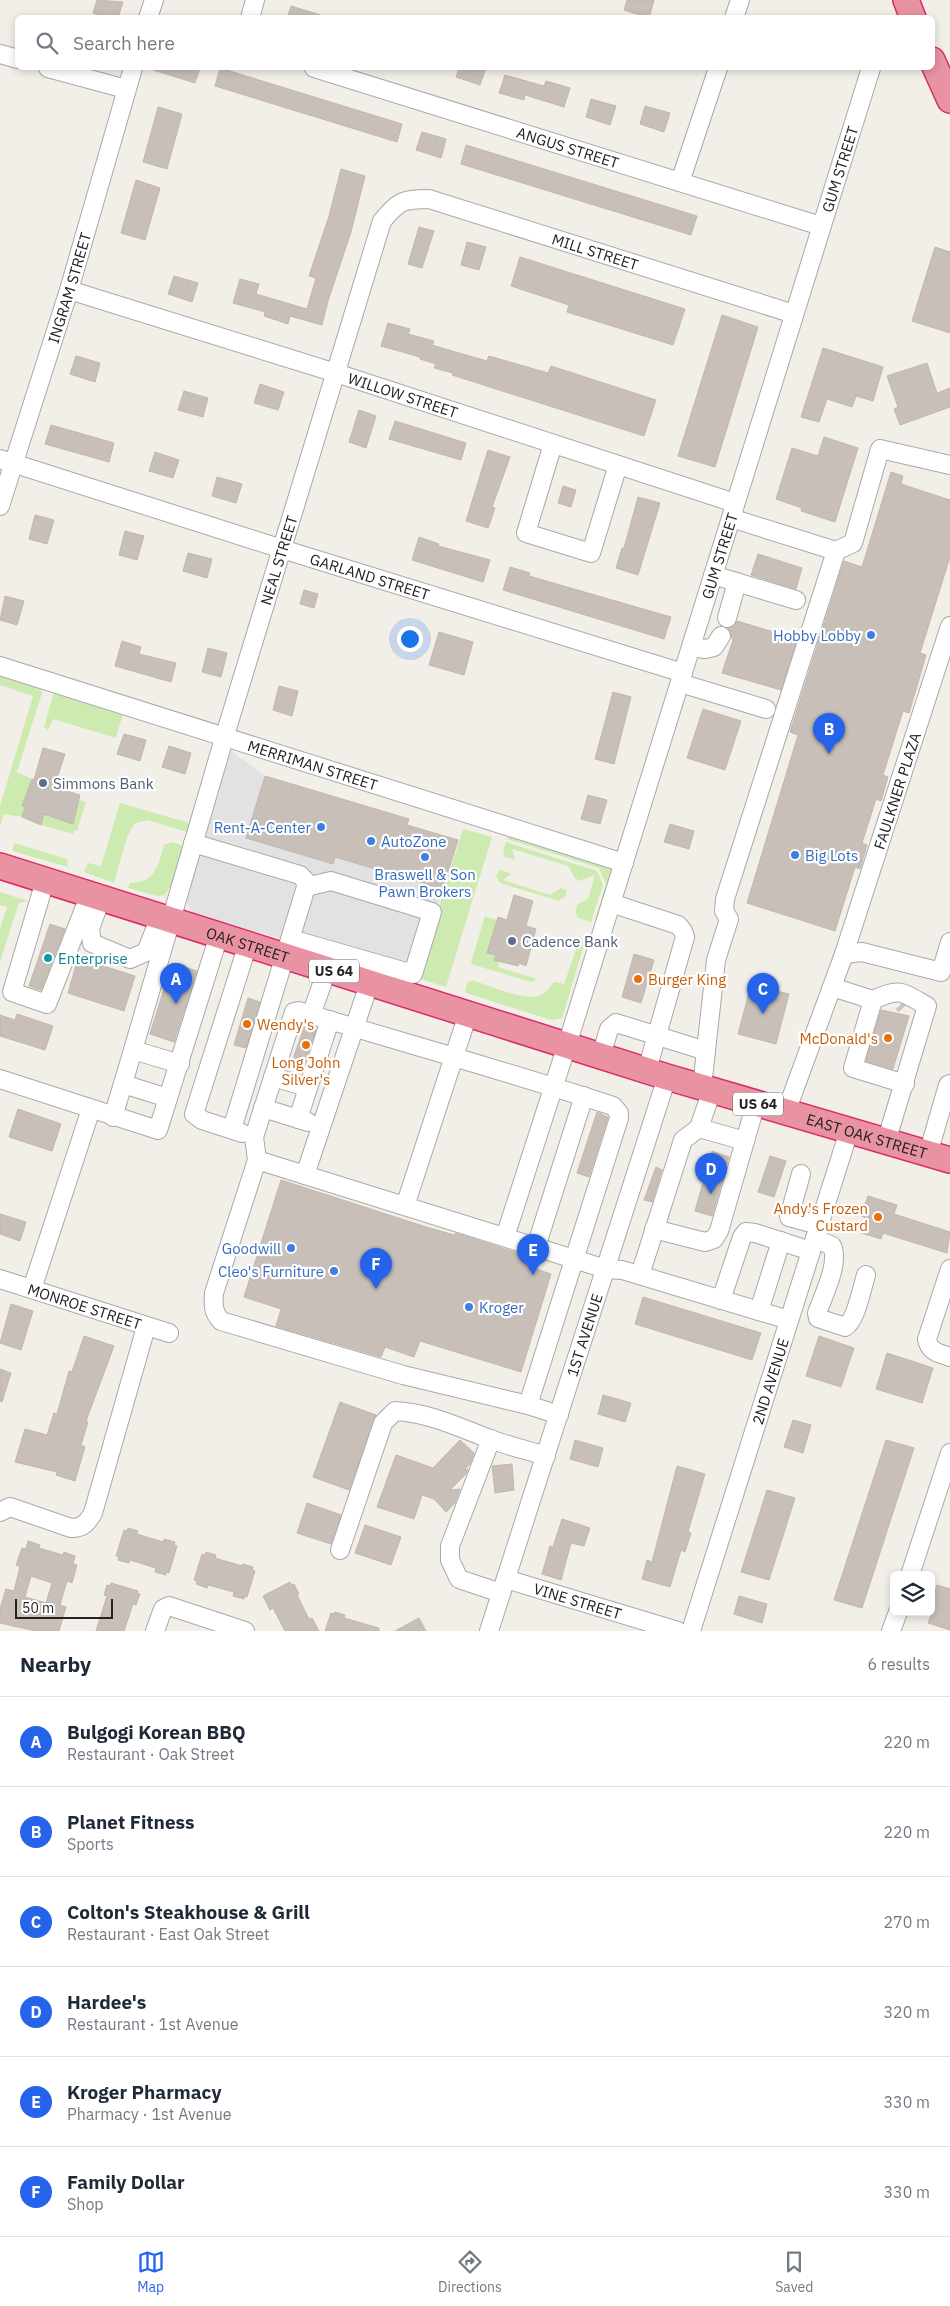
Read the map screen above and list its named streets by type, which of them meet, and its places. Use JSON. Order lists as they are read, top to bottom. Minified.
{"streets":{"highway":["OAK STREET","US 64","EAST OAK STREET"],"street":["ANGUS STREET","GUM STREET","MILL STREET","INGRAM STREET","WILLOW STREET","NEAL STREET","GARLAND STREET","MERRIMAN STREET","FAULKNER PLAZA","MONROE STREET","1ST AVENUE","2ND AVENUE","VINE STREET"]},"crossings":[["ANGUS STREET","GUM STREET"],["GUM STREET","MILL STREET"],["GUM STREET","WILLOW STREET"],["GUM STREET","GARLAND STREET"],["GUM STREET","MERRIMAN STREET"],["GUM STREET","OAK STREET"],["GUM STREET","1ST AVENUE"],["MILL STREET","NEAL STREET"],["INGRAM STREET","WILLOW STREET"],["INGRAM STREET","GARLAND STREET"],["WILLOW STREET","NEAL STREET"],["NEAL STREET","GARLAND STREET"],["NEAL STREET","MERRIMAN STREET"],["NEAL STREET","OAK STREET"],["FAULKNER PLAZA","EAST OAK STREET"],["OAK STREET","EAST OAK STREET"],["OAK STREET","1ST AVENUE"],["EAST OAK STREET","1ST AVENUE"],["EAST OAK STREET","2ND AVENUE"],["1ST AVENUE","VINE STREET"]],"places":["Hobby Lobby","Simmons Bank","Rent-A-Center","AutoZone","Big Lots","Braswell & Son Pawn Brokers","Cadence Bank","Enterprise","Burger King","Wendy's","McDonald's","Long John Silver's","Andy's Frozen Custard","Goodwill","Cleo's Furniture","Kroger"],"scale_bar":"50 m","page":{"search":"Search here","pins":["B","A","C","D","E","F"],"scale":"50 m","heading":["Nearby","6 results"],"list":[{"mark":"A","name":"Bulgogi Korean BBQ","note":"Restaurant · Oak Street","value":"220 m"},{"mark":"B","name":"Planet Fitness","note":"Sports","value":"220 m"},{"mark":"C","name":"Colton's Steakhouse & Grill","note":"Restaurant · East Oak Street","value":"270 m"},{"mark":"D","name":"Hardee's","note":"Restaurant · 1st Avenue","value":"320 m"},{"mark":"E","name":"Kroger Pharmacy","note":"Pharmacy · 1st Avenue","value":"330 m"},{"mark":"F","name":"Family Dollar","note":"Shop","value":"330 m"}],"nav":["Map","Directions","Saved"]}}
